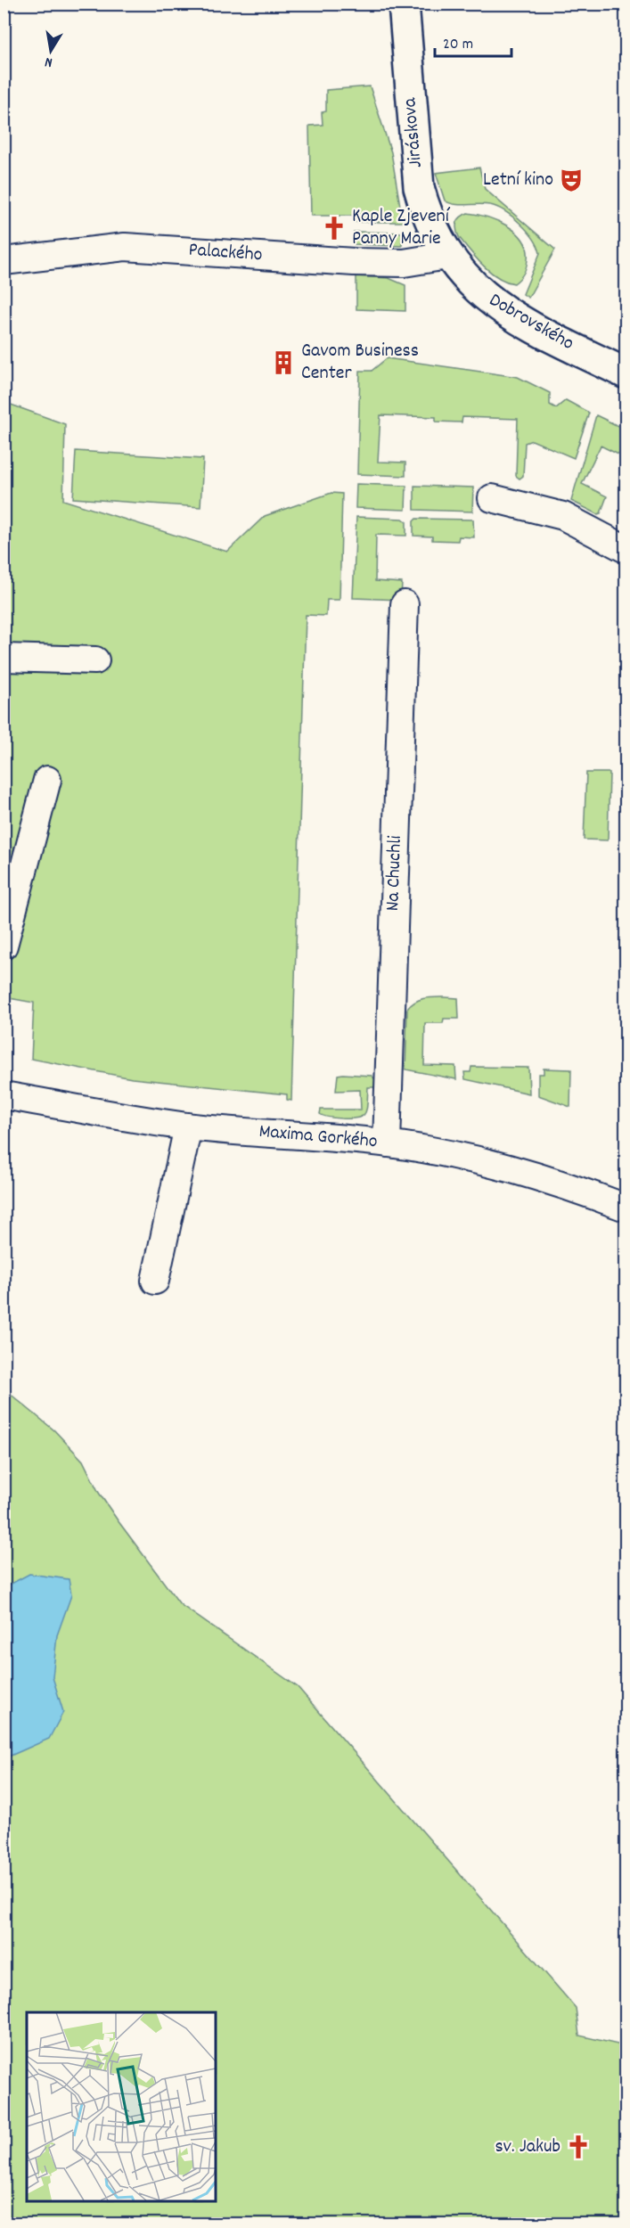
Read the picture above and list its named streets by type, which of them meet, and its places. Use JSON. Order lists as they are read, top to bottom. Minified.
{"streets":{"main road":["Jiráskova","Dobrovského"],"street":["Palackého","Na Chuchli","Maxima Gorkého"]},"crossings":[["Jiráskova","Palackého"],["Jiráskova","Dobrovského"],["Palackého","Dobrovského"],["Na Chuchli","Maxima Gorkého"]],"places":{"theatre":["Letní kino"],"church":["Kaple Zjevení Panny Marie","sv. Jakub"],"building":["Gavom Business Center"]},"scale_bar":"20 m","north":"bottom"}
